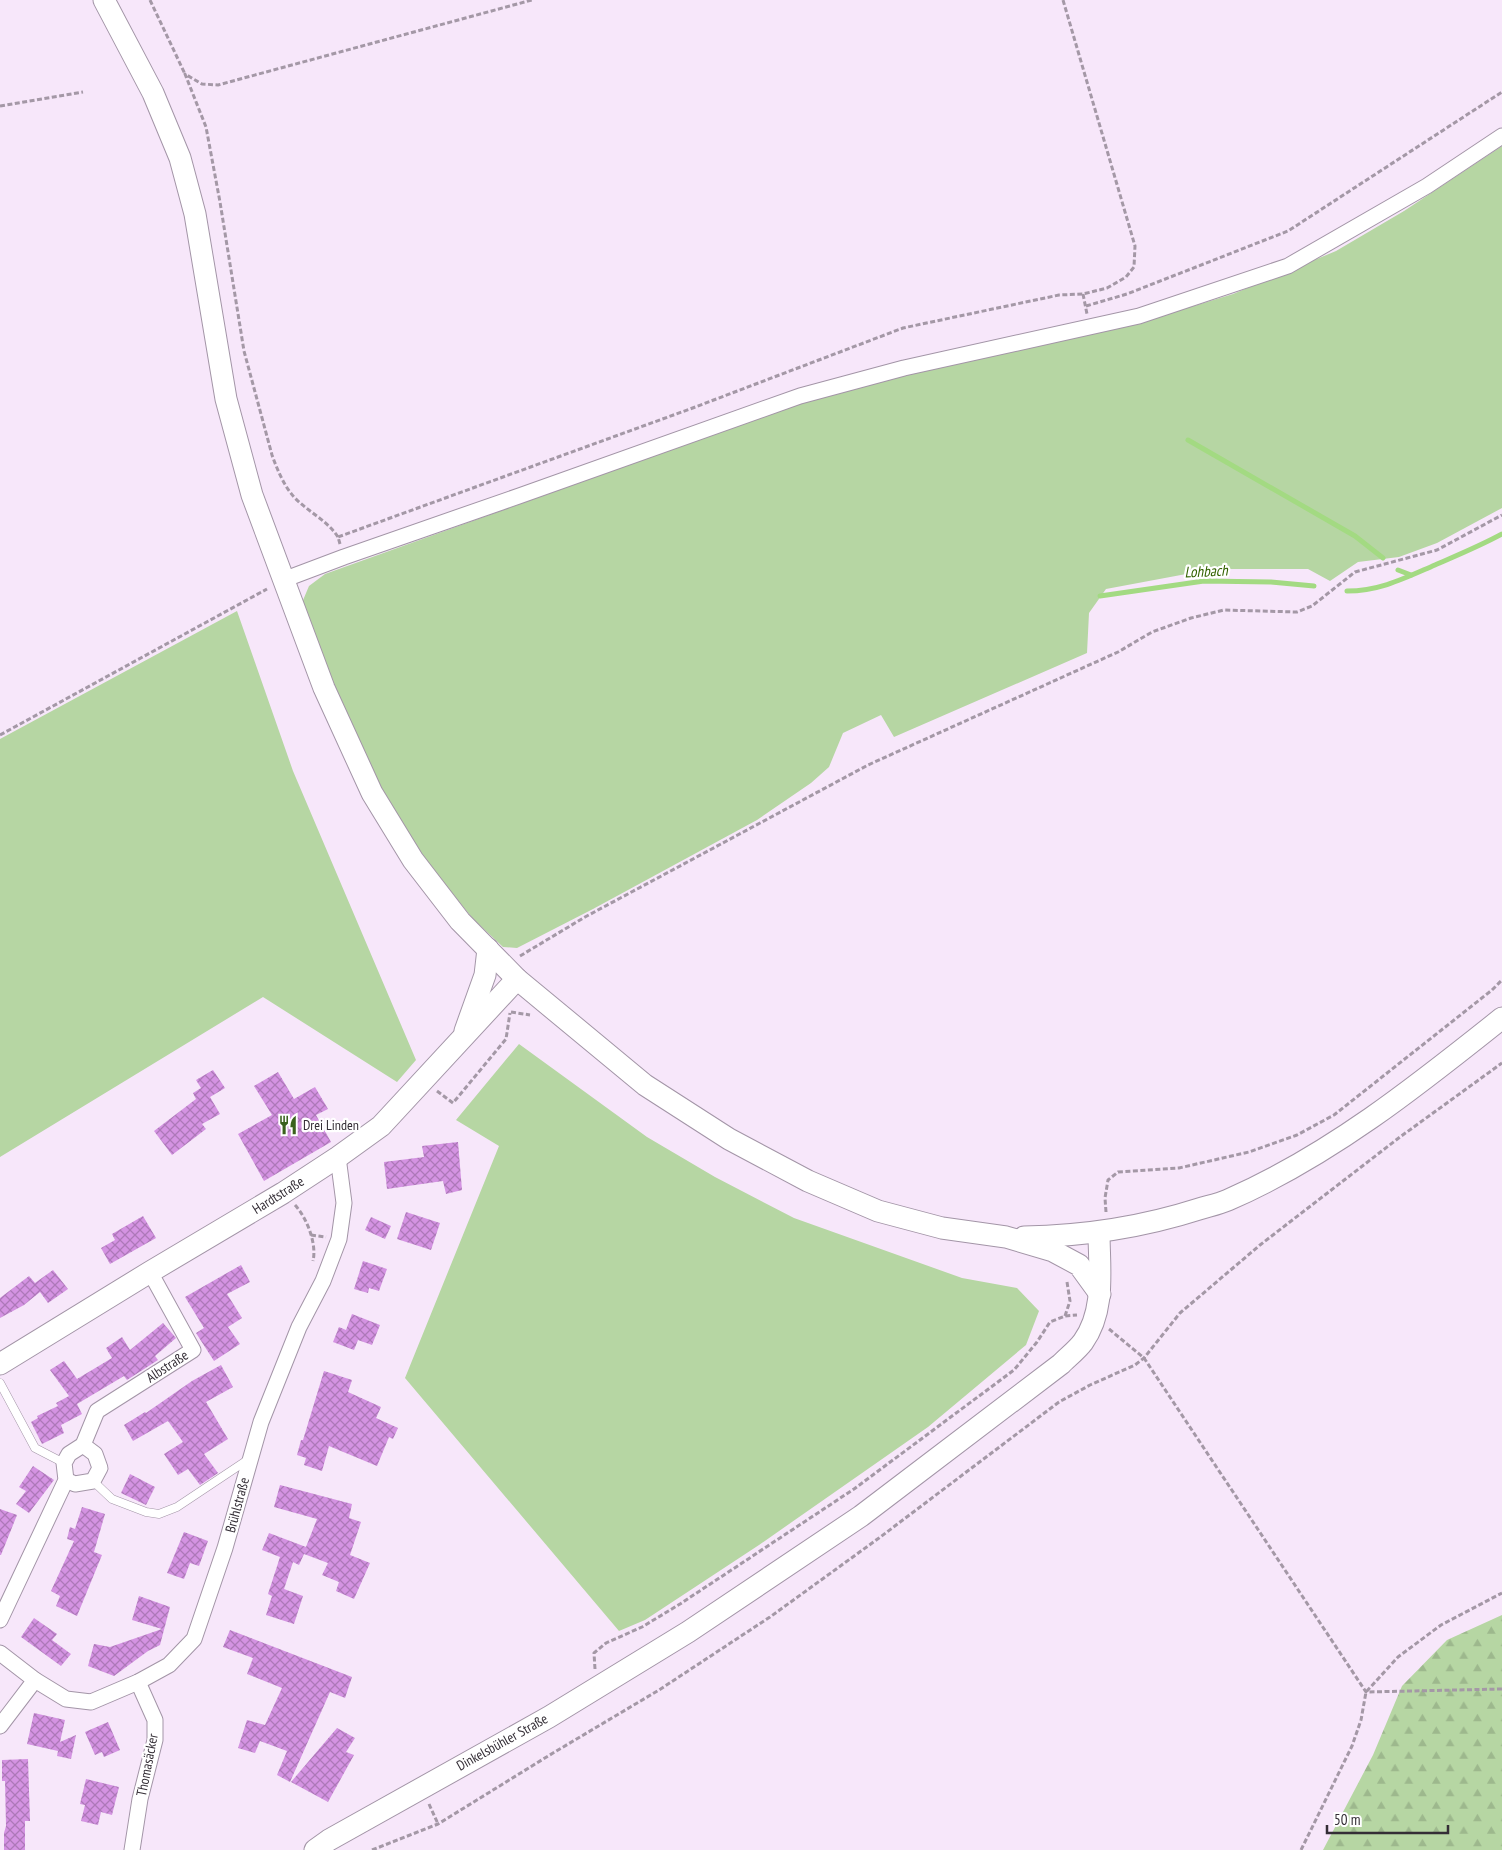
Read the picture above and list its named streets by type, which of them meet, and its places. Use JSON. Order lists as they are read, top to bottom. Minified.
{"streets":{"main road":["Hardtstraße","Dinkelsbühler Straße"],"street":["Albstraße","Brühlstraße","Thomasäcker"]},"crossings":[["Hardtstraße","Albstraße"],["Hardtstraße","Brühlstraße"],["Brühlstraße","Thomasäcker"]],"water":["Lohbach"],"places":{"restaurant":["Drei Linden"]},"scale_bar":"50 m"}
